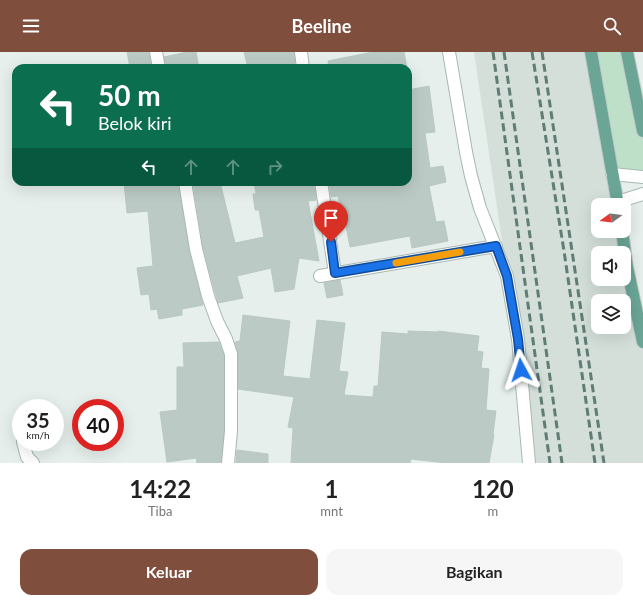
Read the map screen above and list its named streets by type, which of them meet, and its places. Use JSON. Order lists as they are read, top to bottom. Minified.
{"north":"left","page":{"header":"Beeline","turn":["50 m","Belok kiri"],"speed":"35 km/h","limit":"40","eta":["14:22","Tiba","1","mnt","120","m"],"buttons":["Keluar","Bagikan"]}}
